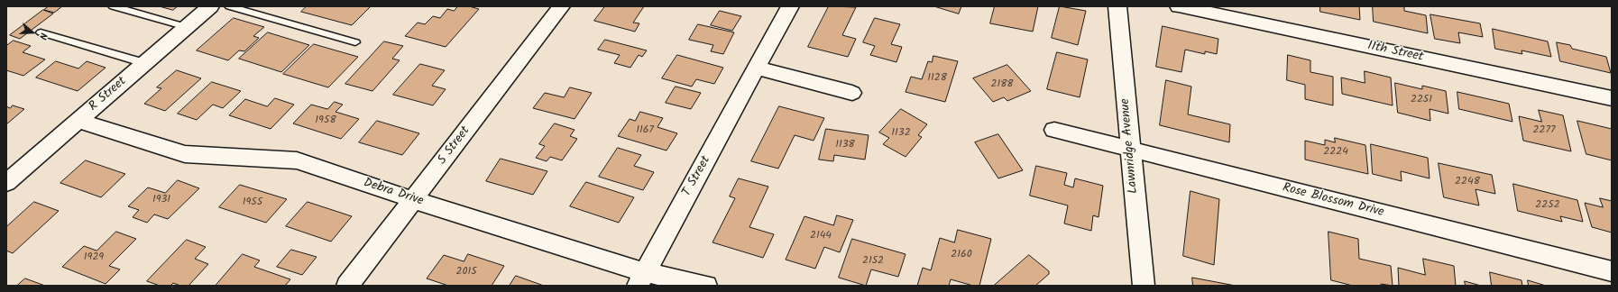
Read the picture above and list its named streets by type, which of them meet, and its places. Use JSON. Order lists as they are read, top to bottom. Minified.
{"streets":{"street":["11th Street","R Street","S Street","Lawnridge Avenue","T Street","Debra Drive","Rose Blossom Drive"]},"crossings":[["R Street","Debra Drive"],["S Street","Debra Drive"],["Lawnridge Avenue","Rose Blossom Drive"],["T Street","Debra Drive"]],"house_numbers":["1128","2188","2251","1958","1167","2277","1132","1138","2224","2248","1931","1955","2252","2144","2160","1929","2152","2015"],"north":"right"}
